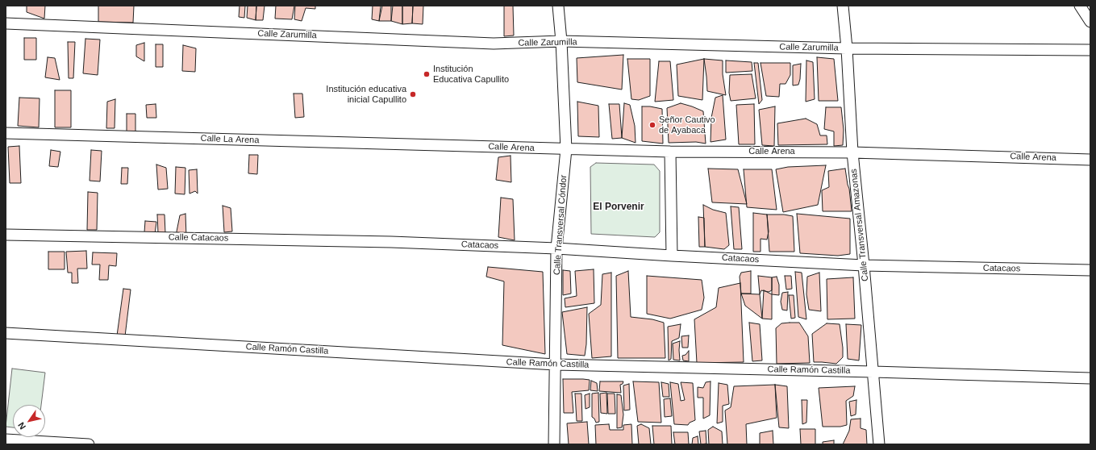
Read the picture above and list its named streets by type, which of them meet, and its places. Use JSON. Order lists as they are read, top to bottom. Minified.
{"streets":{"street":["Calle Zarumilla","Calle La Arena","Calle Arena","Calle Transversal Cóndor","Calle Transversal Amazonas","Calle Catacaos","Catacaos","Calle Ramón Castilla"]},"crossings":[["Calle Zarumilla","Calle Transversal Cóndor"],["Calle Zarumilla","Calle Transversal Amazonas"],["Calle La Arena","Calle Arena"],["Calle Arena","Calle Transversal Cóndor"],["Calle Arena","Calle Transversal Amazonas"],["Calle Transversal Cóndor","Catacaos"],["Calle Transversal Cóndor","Calle Ramón Castilla"],["Calle Transversal Amazonas","Catacaos"],["Calle Transversal Amazonas","Calle Ramón Castilla"],["Calle Catacaos","Catacaos"]],"districts":["El Porvenir"],"places":["Institución Educativa Capullito","Institución educativa inicial Capullito","Señor Cautivo de Ayabaca"],"north":"bottom left"}
